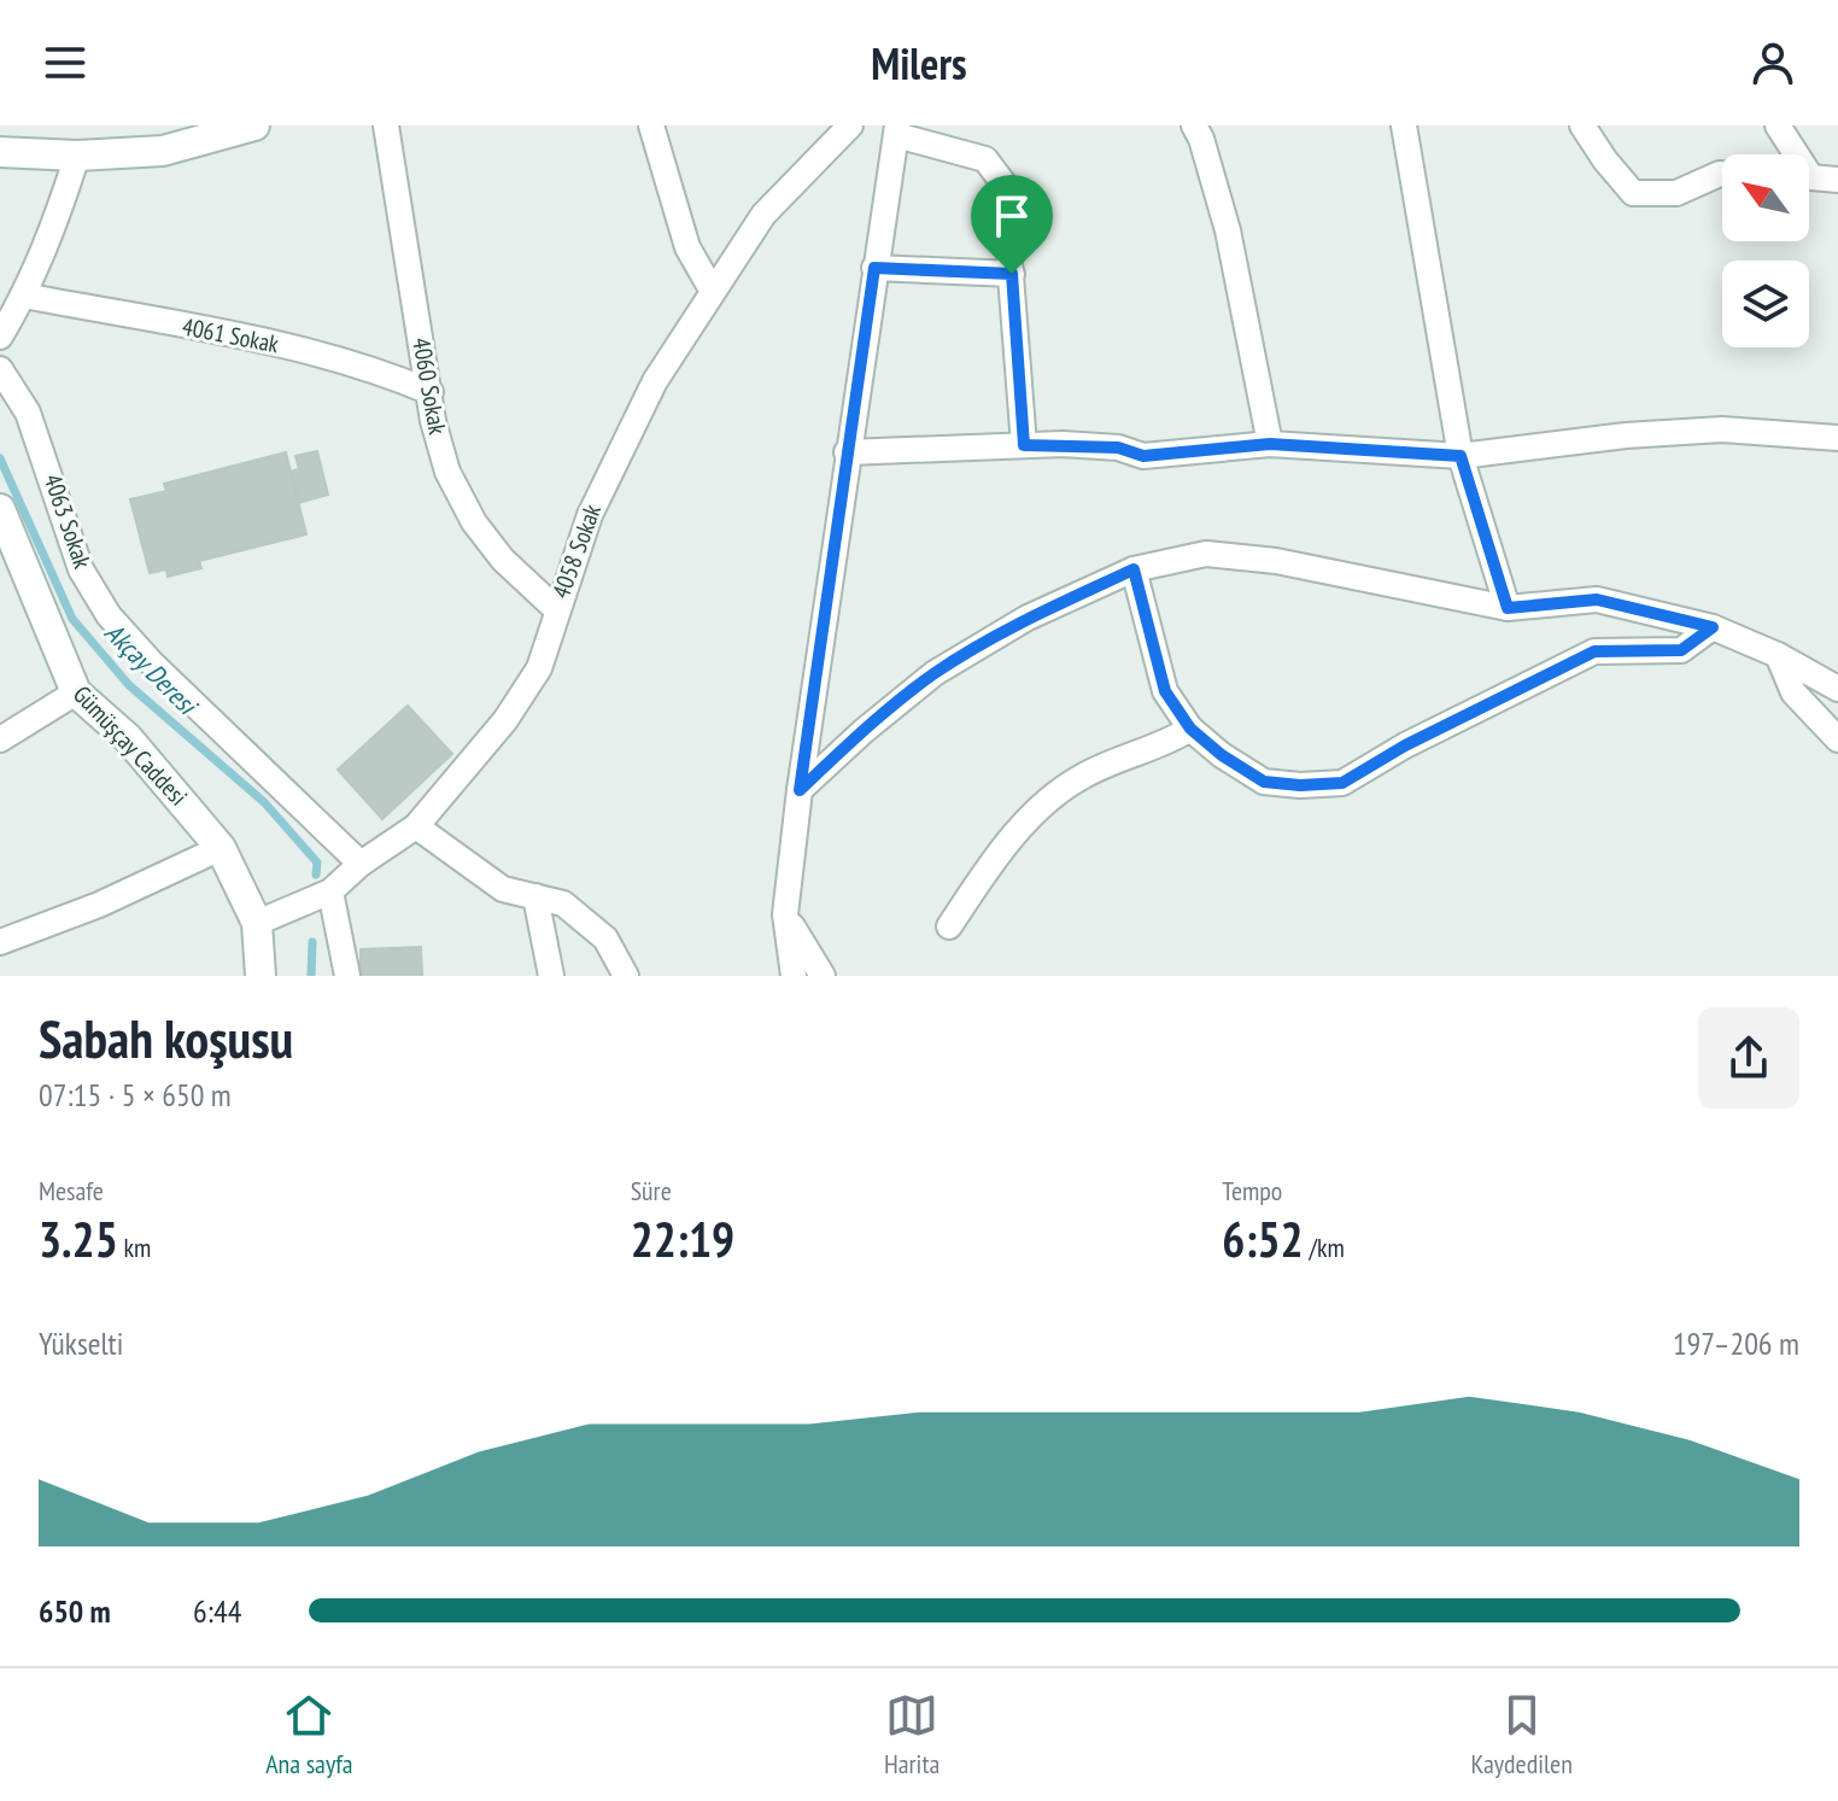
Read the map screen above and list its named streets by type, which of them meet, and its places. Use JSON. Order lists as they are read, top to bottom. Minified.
{"streets":{"street":["4061 Sokak","4060 Sokak","4063 Sokak","4058 Sokak","Gümüşçay Caddesi"]},"crossings":[["4061 Sokak","4060 Sokak"],["4060 Sokak","4058 Sokak"],["4063 Sokak","4058 Sokak"],["4058 Sokak","Gümüşçay Caddesi"]],"water":["Akçay Deresi"],"north":"top left","page":{"header":"Milers","heading":["Sabah koşusu","07:15 · 5 × 650 m"],"stats":[["Mesafe","3.25 km"],["Süre","22:19"],["Tempo","6:52 /km"]],"chart":["Yükselti","197–206 m"],"list":[{"name":"650 m","note":"6:44"}],"tabs":["Ana sayfa","Harita","Kaydedilen"]}}
